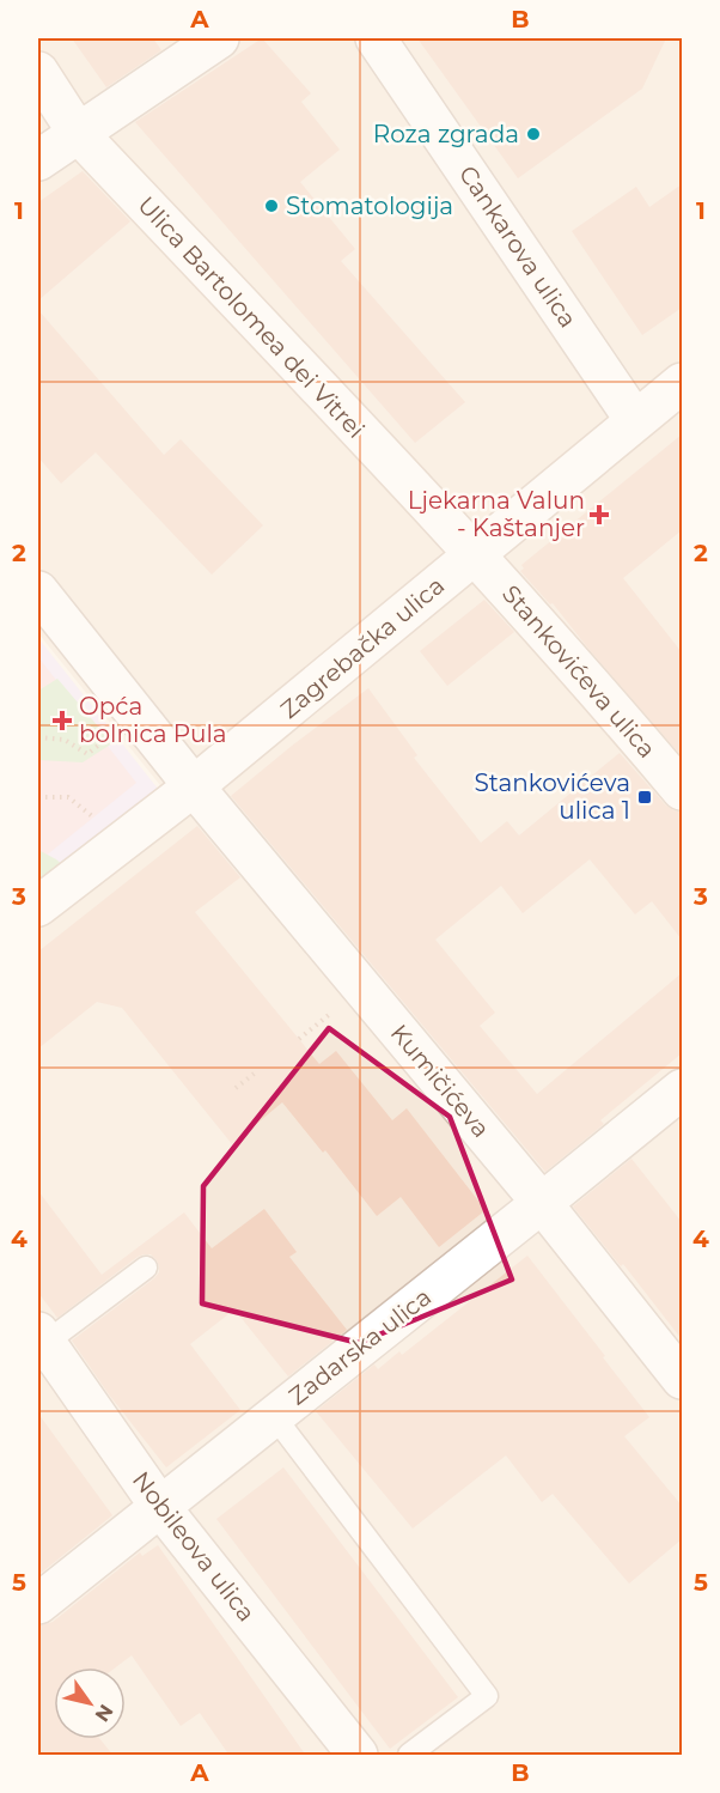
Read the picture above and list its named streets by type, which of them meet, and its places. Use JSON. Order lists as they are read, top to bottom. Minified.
{"streets":{"street":["Cankarova ulica","Ulica Bartolomea dei Vitrei","Zagrebačka ulica","Stankovićeva ulica","Kumičićeva","Zadarska ulica","Nobileova ulica"]},"crossings":[["Cankarova ulica","Zagrebačka ulica"],["Ulica Bartolomea dei Vitrei","Zagrebačka ulica"],["Ulica Bartolomea dei Vitrei","Stankovićeva ulica"],["Zagrebačka ulica","Stankovićeva ulica"],["Zagrebačka ulica","Kumičićeva"],["Kumičićeva","Zadarska ulica"],["Zadarska ulica","Nobileova ulica"]],"places":{"other":["Roza zgrada","Stomatologija"],"health":["Ljekarna Valun - Kaštanjer","Opća bolnica Pula"],"transit":["Stankovićeva ulica 1"]},"north":"bottom right","grid":{"columns":["A","B"],"rows":["1","2","3","4","5"]}}
